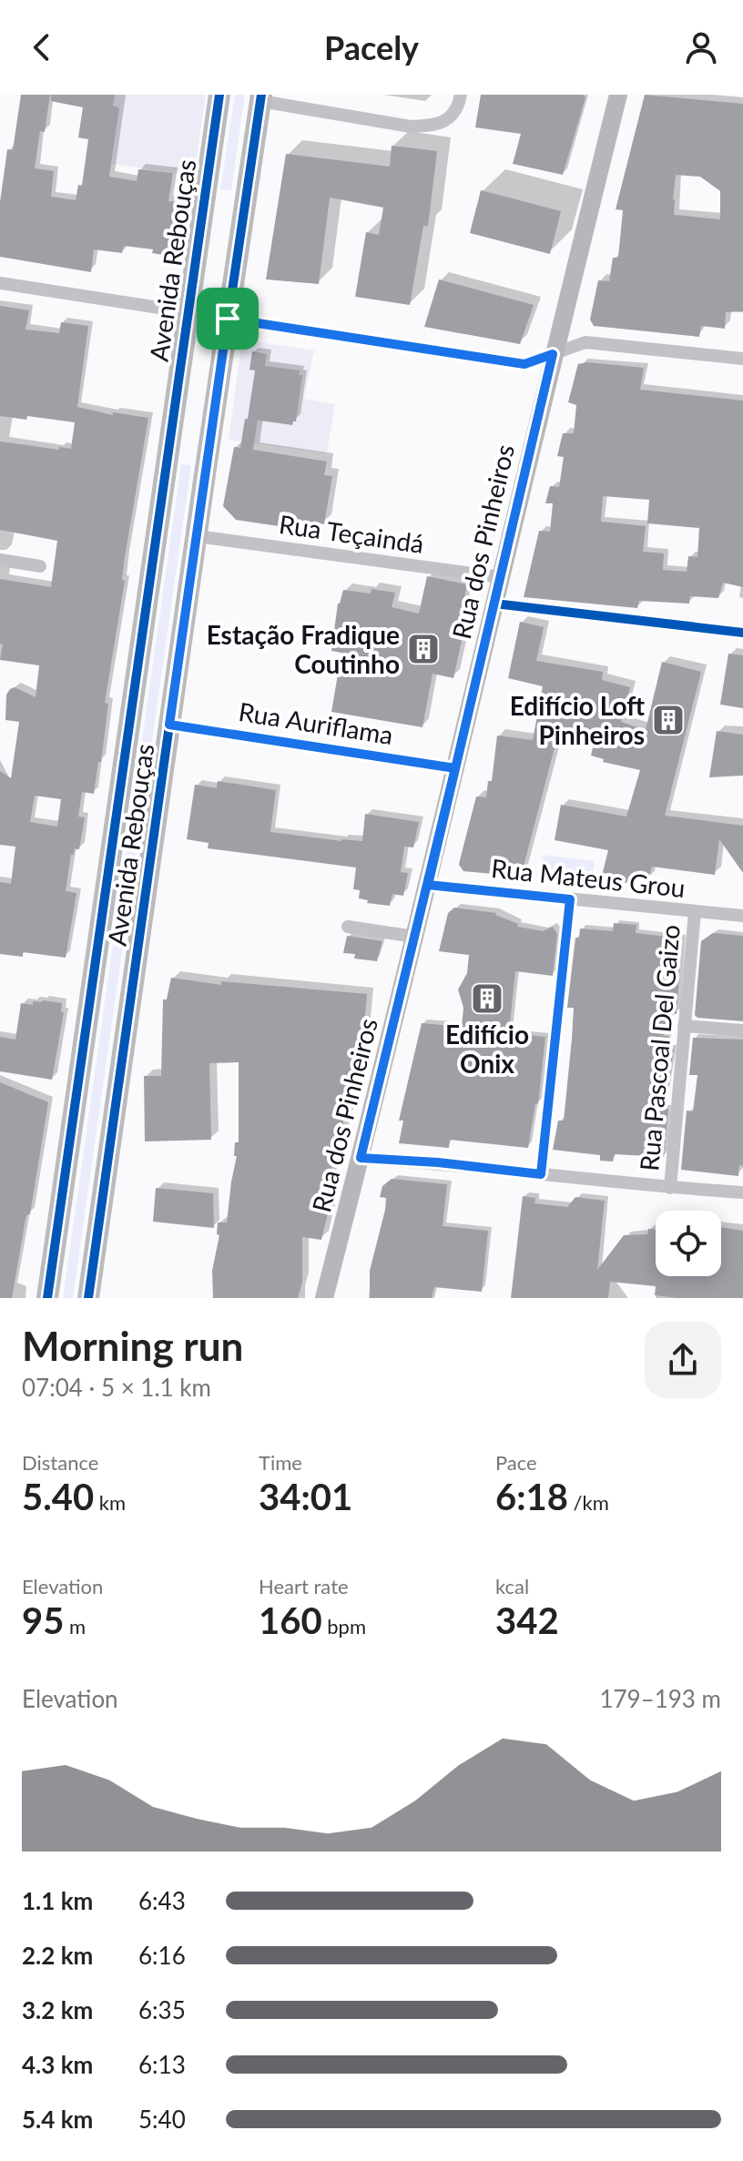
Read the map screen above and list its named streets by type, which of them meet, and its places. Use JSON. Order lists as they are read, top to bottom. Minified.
{"streets":{"main road":["Avenida Rebouças","Rua dos Pinheiros"],"street":["Rua Teçaindá","Rua Auriflama","Rua Mateus Grou","Rua Pascoal Del Gaizo"]},"crossings":[["Avenida Rebouças","Rua Teçaindá"],["Avenida Rebouças","Rua Auriflama"],["Rua Teçaindá","Rua dos Pinheiros"],["Rua dos Pinheiros","Rua Auriflama"],["Rua dos Pinheiros","Rua Mateus Grou"],["Rua Mateus Grou","Rua Pascoal Del Gaizo"]],"places":{"building":["Estação Fradique Coutinho","Edifício Loft Pinheiros","Edifício Onix"]},"page":{"header":"Pacely","heading":["Morning run","07:04 · 5 × 1.1 km"],"stats":[["Distance","5.40 km"],["Time","34:01"],["Pace","6:18 /km"],["Elevation","95 m"],["Heart rate","160 bpm"],["kcal","342"]],"chart":["Elevation","179–193 m"],"list":[{"name":"1.1 km","note":"6:43"},{"name":"2.2 km","note":"6:16"},{"name":"3.2 km","note":"6:35"},{"name":"4.3 km","note":"6:13"},{"name":"5.4 km","note":"5:40"}]}}
